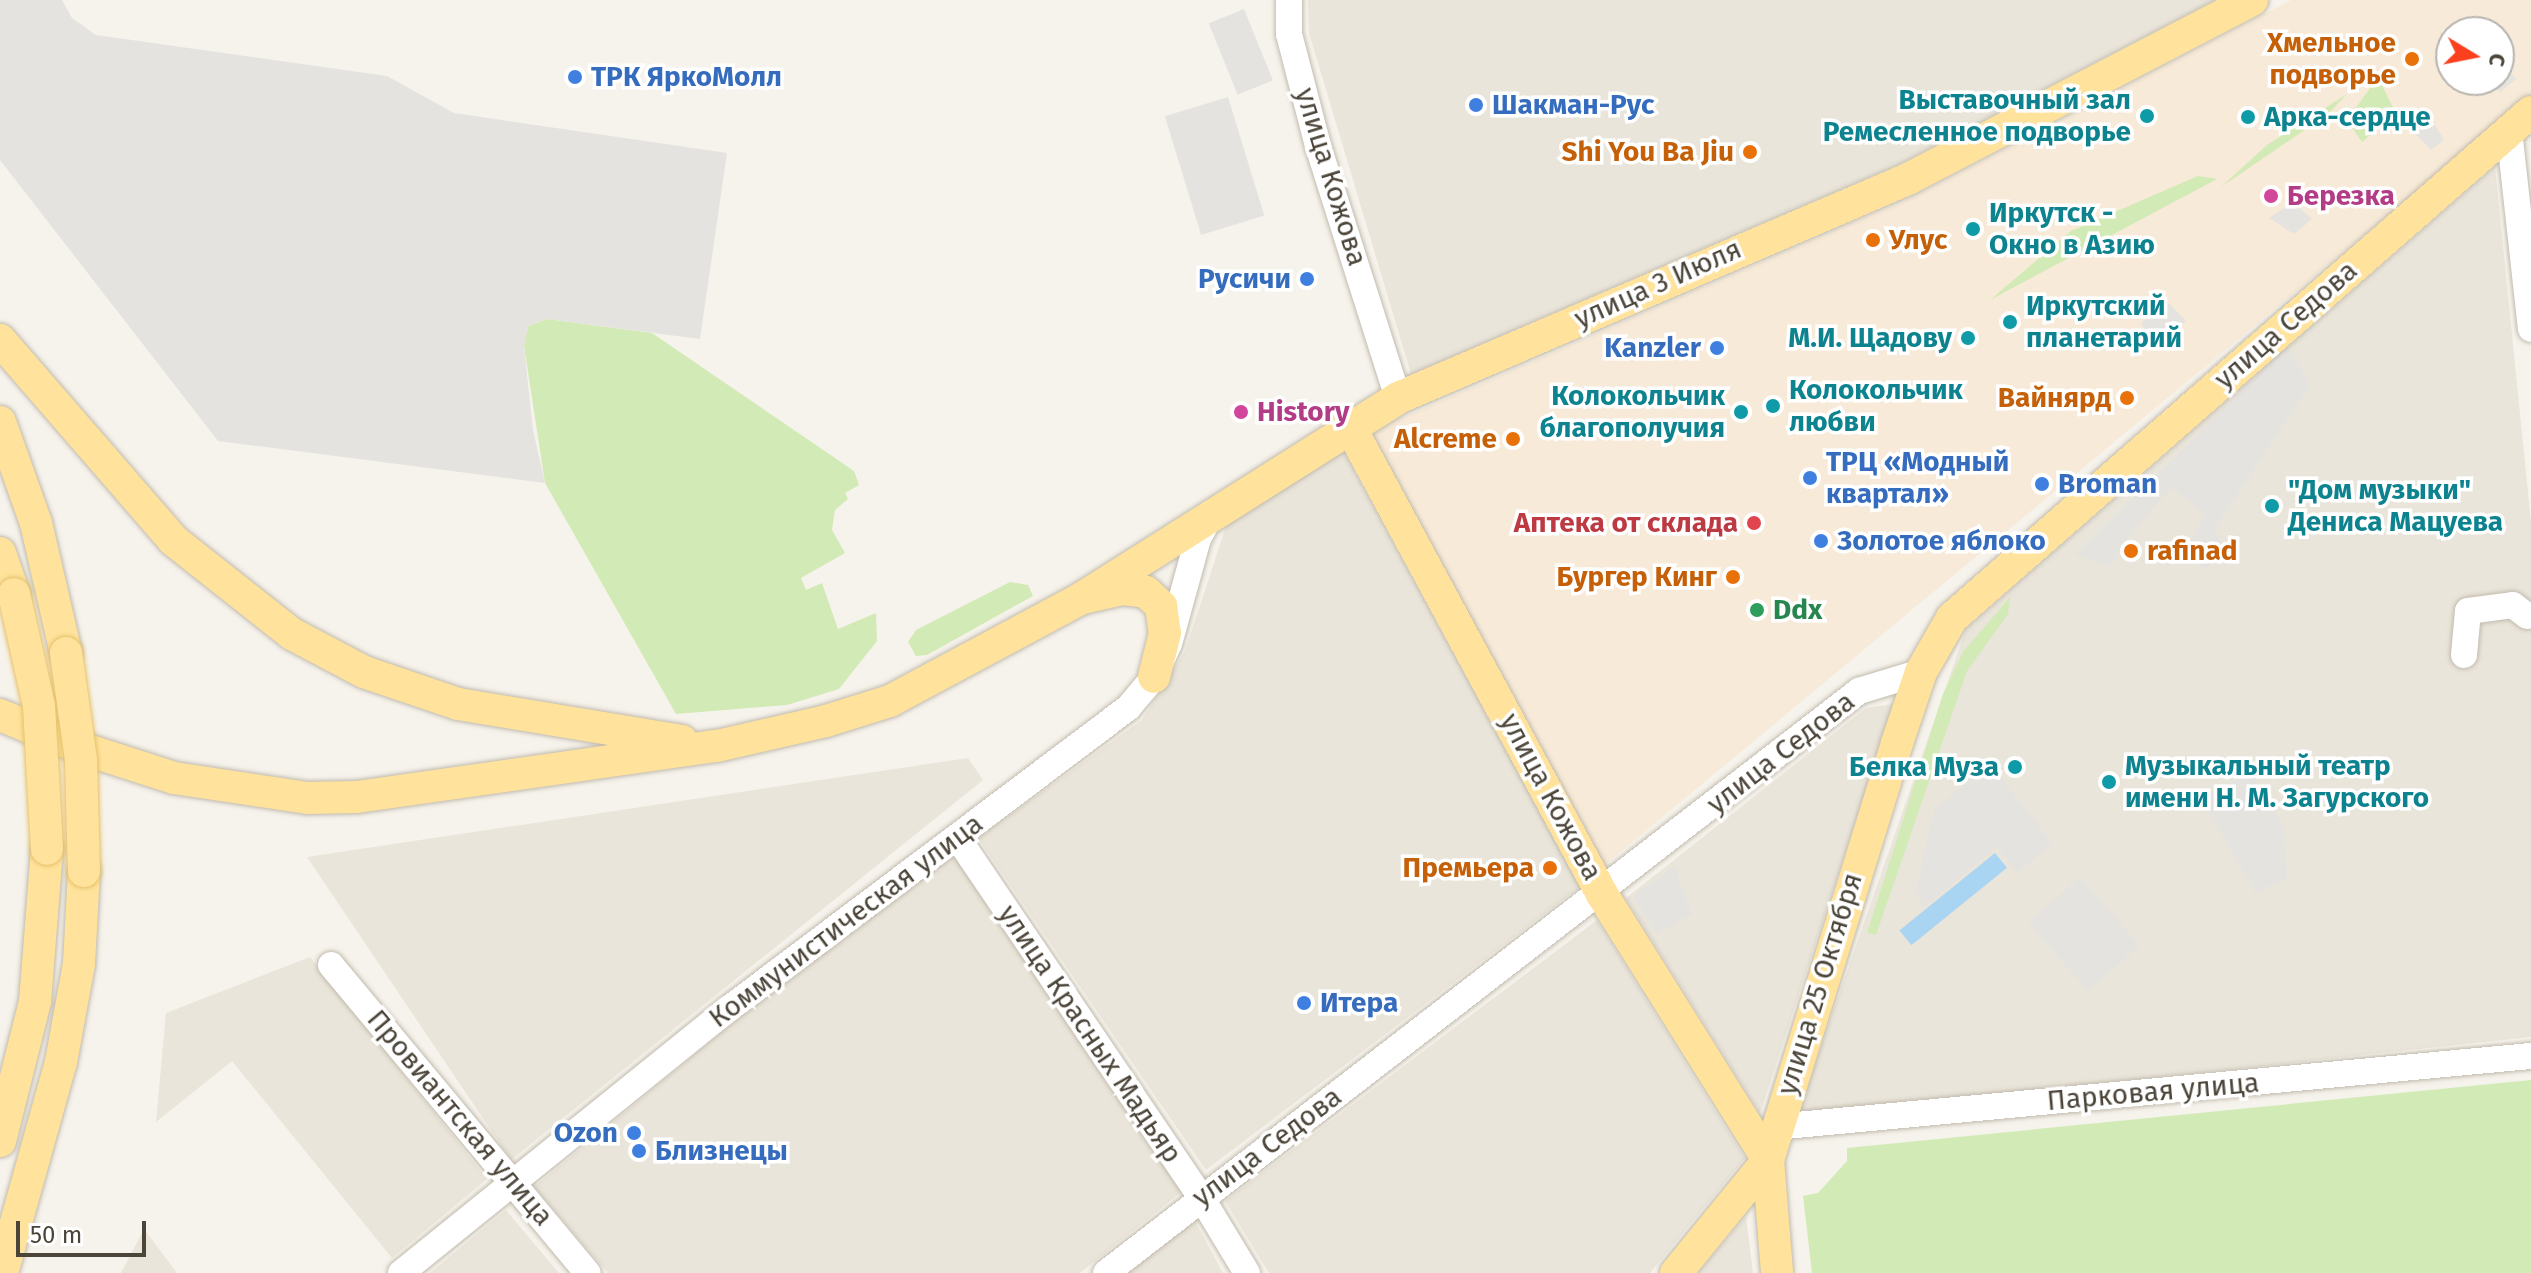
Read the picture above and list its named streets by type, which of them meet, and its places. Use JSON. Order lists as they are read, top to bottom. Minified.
{"streets":{"main road":["улица Кожова","улица 3 Июля","улица Седова","улица 25 Октября"],"street":["Коммунистическая улица","улица Красных Мадьяр","Парковая улица","Провиантская улица"]},"crossings":[["улица Кожова","улица 3 Июля"],["улица Кожова","улица Седова"],["улица Кожова","улица 25 Октября"],["улица 3 Июля","Коммунистическая улица"],["улица Седова","улица 25 Октября"],["улица Седова","улица Красных Мадьяр"],["Коммунистическая улица","улица Красных Мадьяр"],["Коммунистическая улица","Провиантская улица"],["улица 25 Октября","Парковая улица"]],"places":["Хмельное подворье","ТРК ЯркоМолл","Шакман-Рус","Выставочный зал Ремесленное подворье","Арка-сердце","Shi You Ba Jiu","Березка","Иркутск - Окно в Азию","Улус","Русичи","Иркутский планетарий","М.И. Щадову","Kanzler","Вайнярд","Колокольчик любви","History","Колокольчик благополучия","Alcreme","ТРЦ «Модный квартал»","Broman","\"Дом музыки\" Дениса Мацуева","Аптека от склада","Золотое яблоко","rafinad","Бургер Кинг","Ddx","Белка Муза","Музыкальный театр имени Н. М. Загурского","Премьера","Итера","Ozon","Близнецы"],"scale_bar":"50 m","north":"right"}
